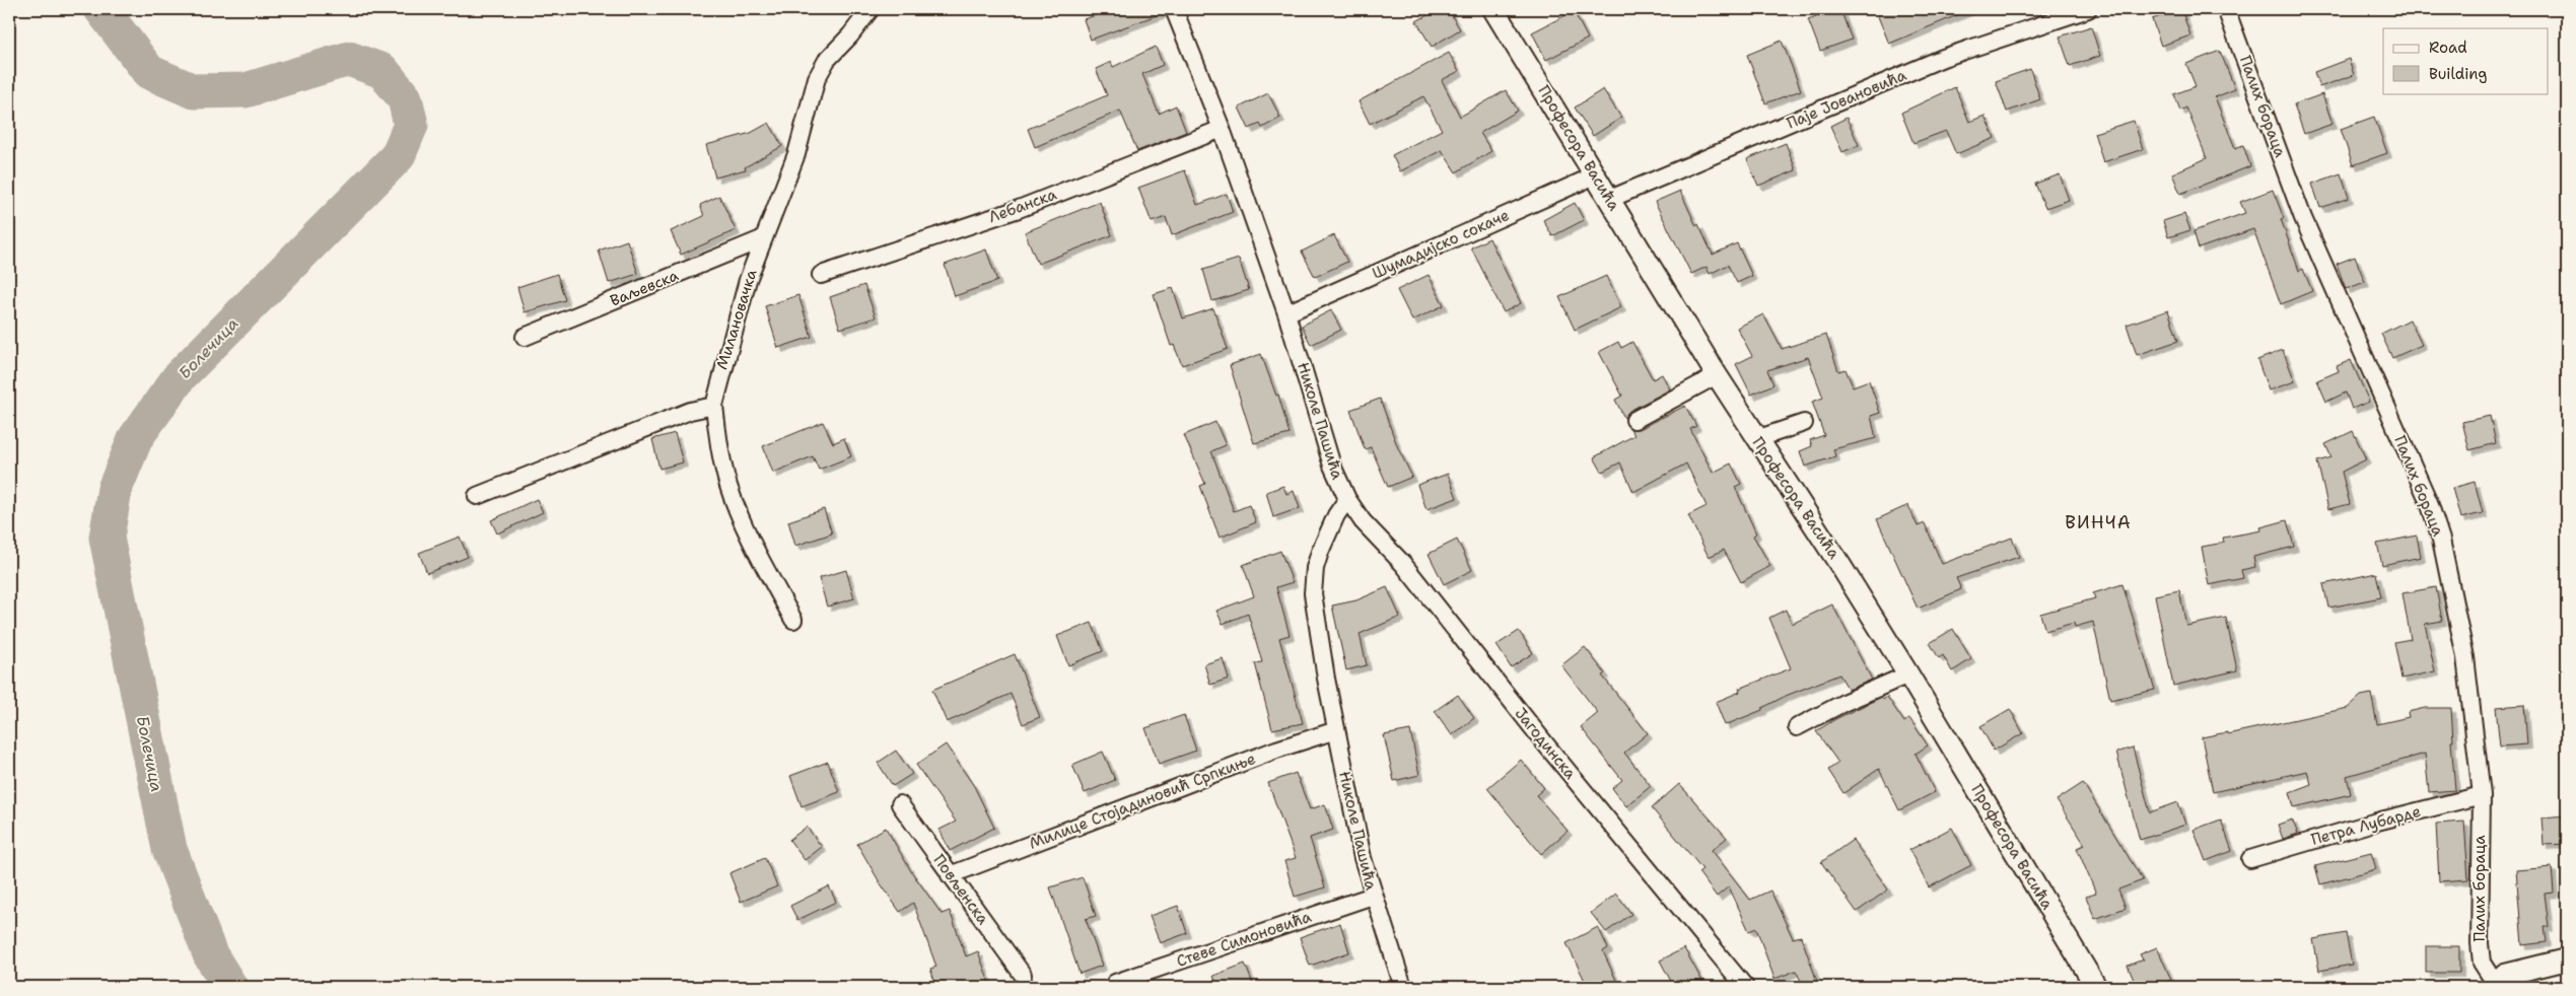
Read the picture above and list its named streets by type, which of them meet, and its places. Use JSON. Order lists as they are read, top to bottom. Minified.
{"streets":{"street":["Паје Јовановића","Палих бораца","Професора Васића","Лебанска","Шумадијско сокаче","Ваљевска","Милановачка","Николе Пашића","Јагодинска","Милице Стојадиновић Српкиње","Петра Лубарде","Повљенска","Стеве Симоновића"]},"crossings":[["Паје Јовановића","Професора Васића"],["Палих бораца","Петра Лубарде"],["Професора Васића","Шумадијско сокаче"],["Лебанска","Николе Пашића"],["Шумадијско сокаче","Николе Пашића"],["Ваљевска","Милановачка"],["Николе Пашића","Јагодинска"],["Николе Пашића","Милице Стојадиновић Српкиње"],["Николе Пашића","Стеве Симоновића"],["Милице Стојадиновић Српкиње","Повљенска"]],"districts":["ВИНЧА"],"water":["Болечица"],"legend":["Road","Building"]}
